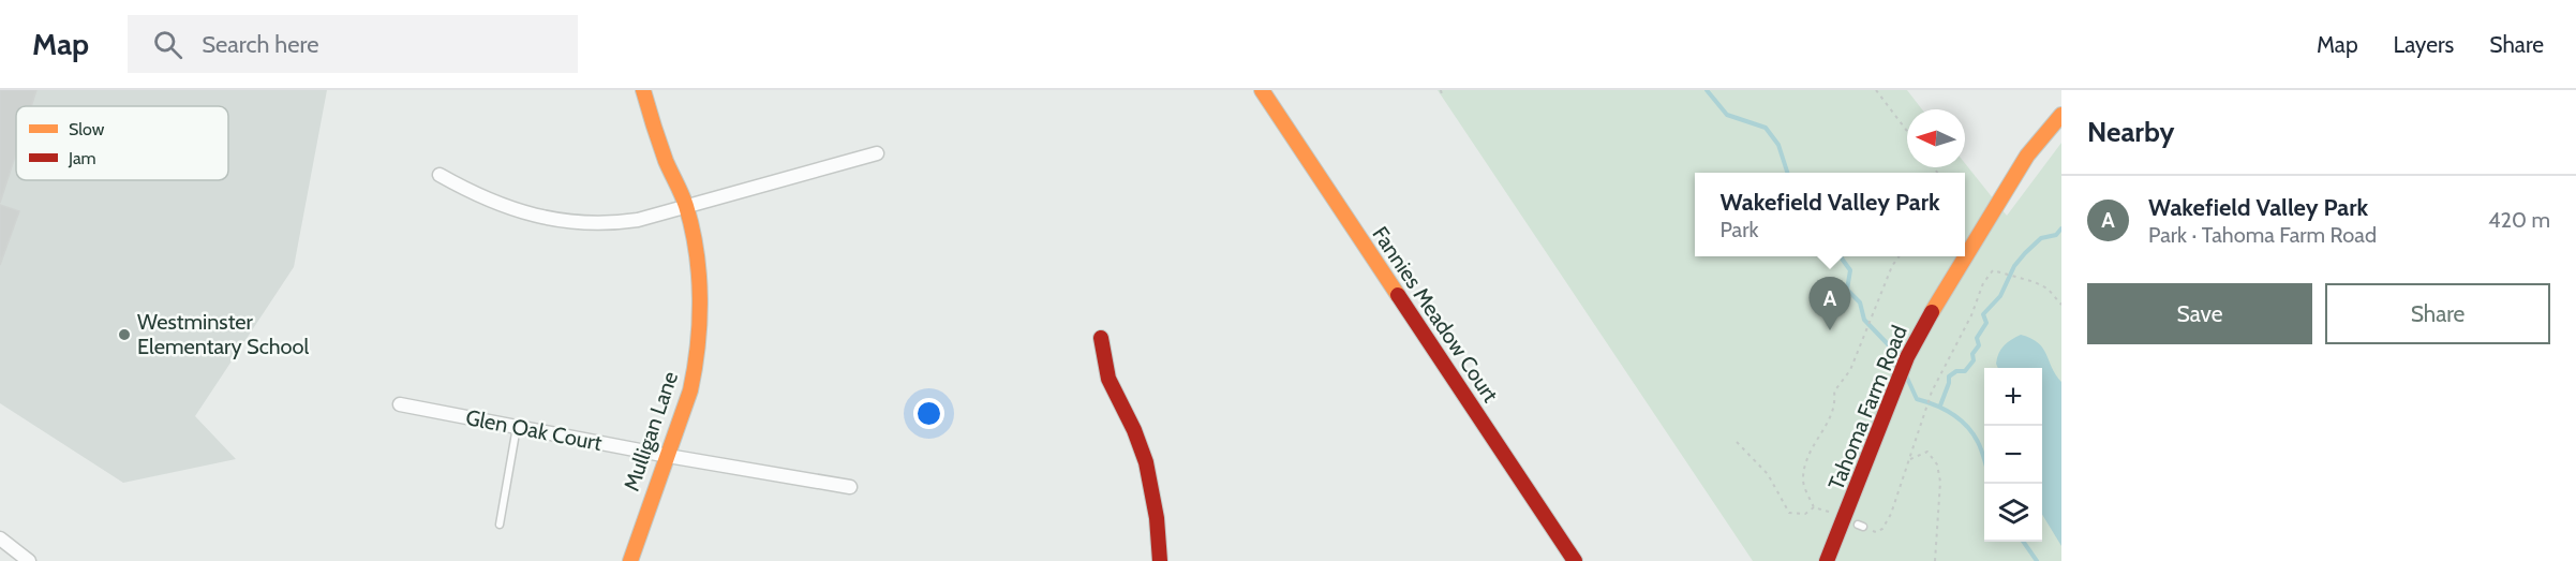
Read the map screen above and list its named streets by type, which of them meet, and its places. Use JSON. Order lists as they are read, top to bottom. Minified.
{"streets":{"street":["Fannies Meadow Court","Tahoma Farm Road","Glen Oak Court","Mulligan Lane"]},"crossings":[["Glen Oak Court","Mulligan Lane"]],"places":["Westminster Elementary School"],"legend":["Slow","Jam"],"north":"left","page":{"header":"Map","search":"Search here","nav":["Map","Layers","Share"],"heading":"Nearby","popup":["Wakefield Valley Park","Park"],"list":[{"mark":"A","name":"Wakefield Valley Park","note":"Park · Tahoma Farm Road","value":"420 m"}],"buttons":["Save","Share"],"pins":"A","map_buttons":["+","−"]}}
